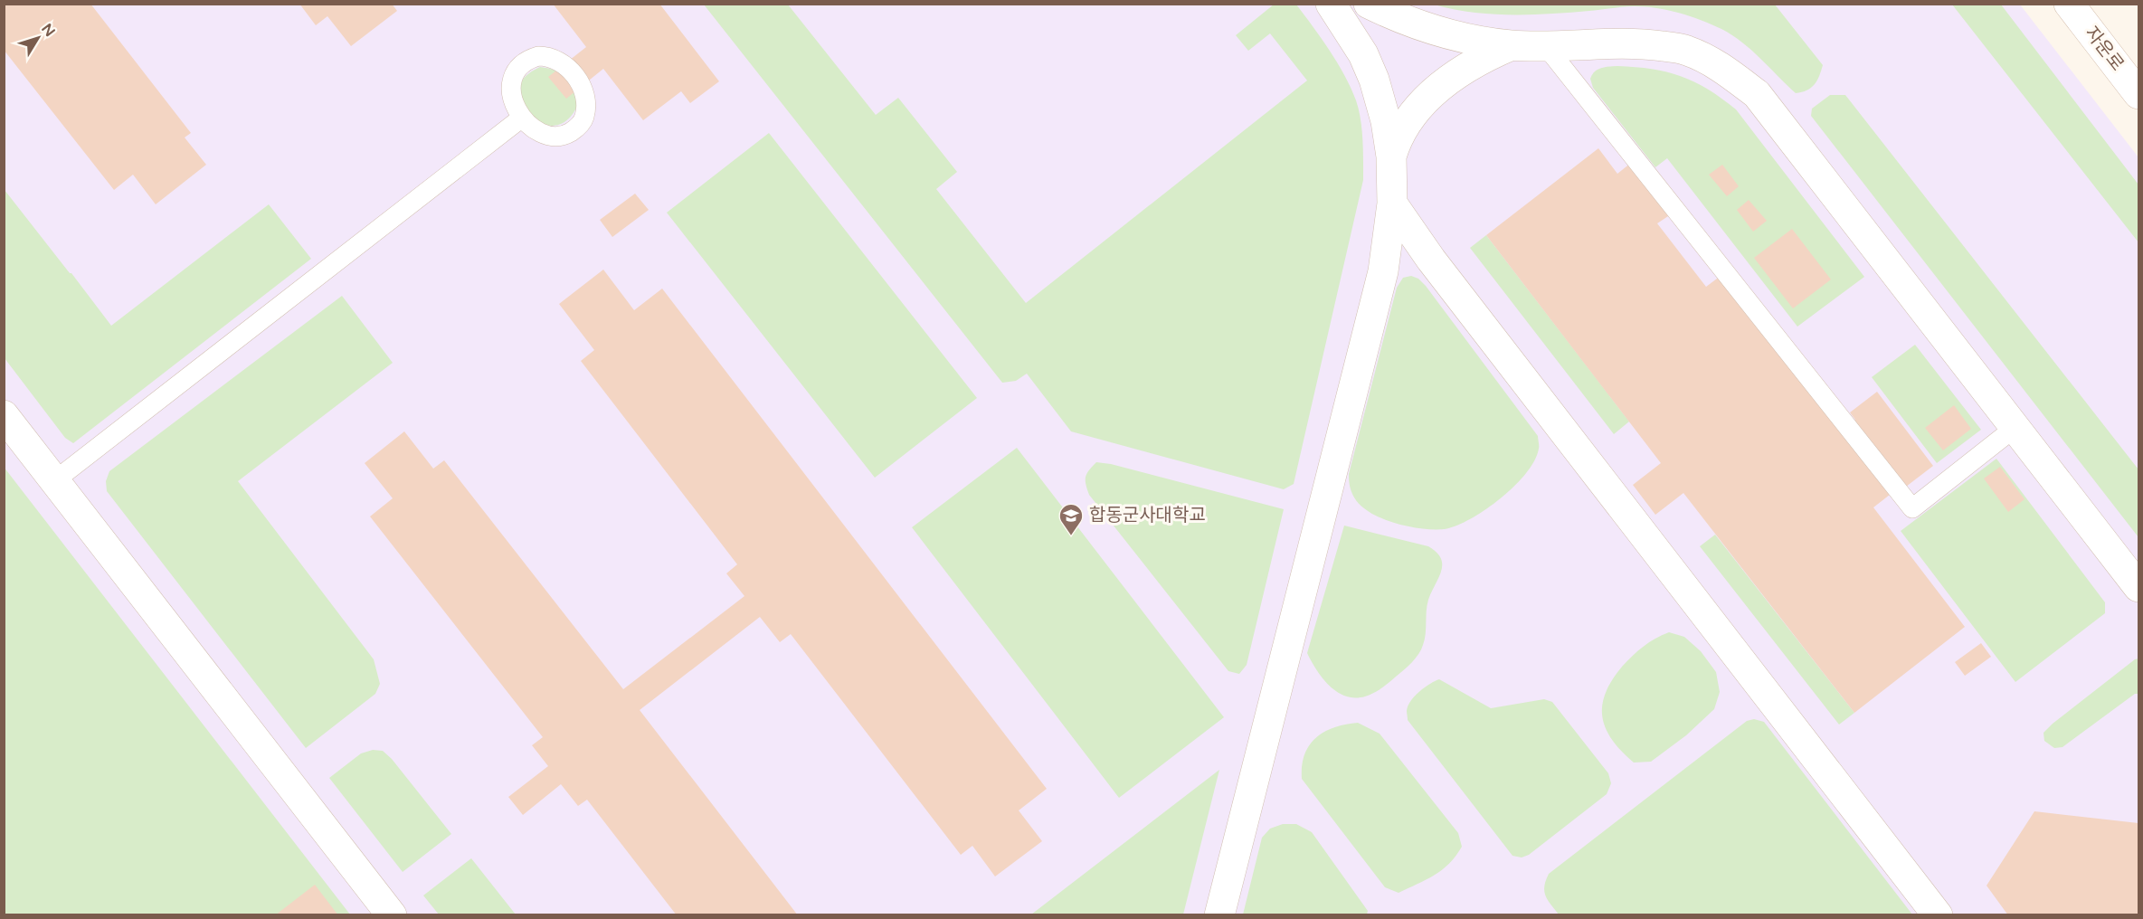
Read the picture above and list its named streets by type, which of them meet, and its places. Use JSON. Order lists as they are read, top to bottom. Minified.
{"streets":{"street":["자운로"]},"places":{"school or university":["합동군사대학교"]},"north":"top right"}
